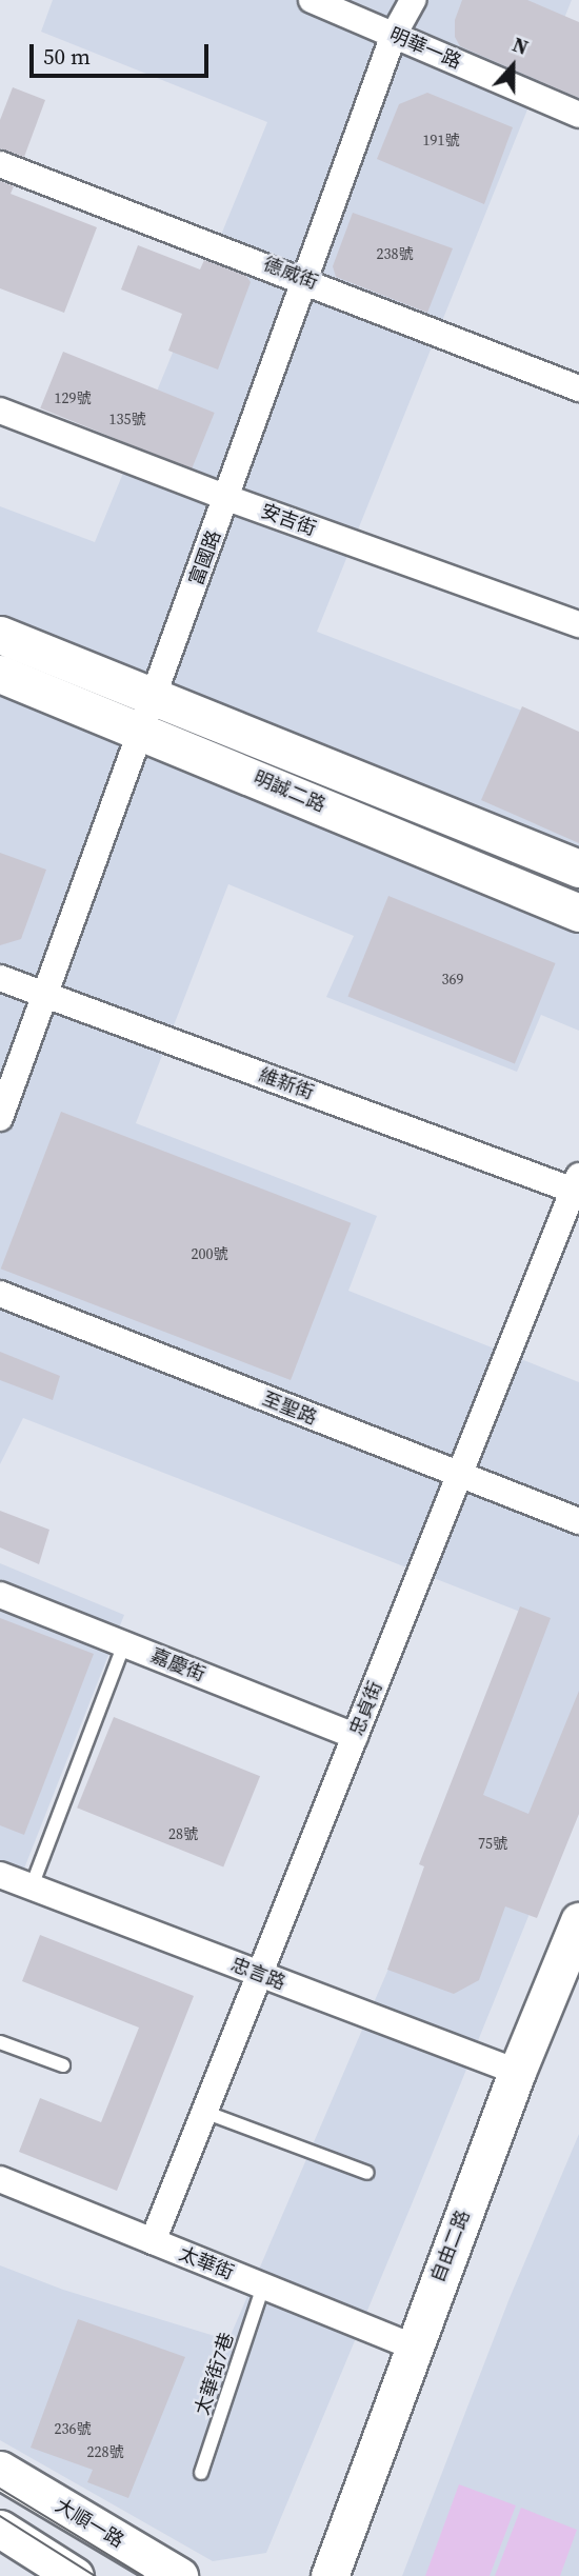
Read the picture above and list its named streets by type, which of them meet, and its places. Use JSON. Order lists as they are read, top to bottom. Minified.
{"streets":{"street":["明華一路","德威街","安吉街","富國路","明誠二路","維新街","至聖路","嘉慶街","忠貞街","忠言路","自由二路","太華街","大順一路"],"lane":["太華街7巷"]},"crossings":[["明華一路","富國路"],["德威街","富國路"],["安吉街","富國路"],["富國路","明誠二路"],["富國路","維新街"],["維新街","忠貞街"],["至聖路","忠貞街"],["嘉慶街","忠貞街"],["忠貞街","忠言路"],["忠貞街","太華街"],["忠言路","自由二路"],["自由二路","太華街"],["太華街","太華街7巷"]],"house_numbers":["191號","238號","129號","135號","369","200號","28號","75號","236號","228號"],"scale_bar":"50 m","north":"top"}
